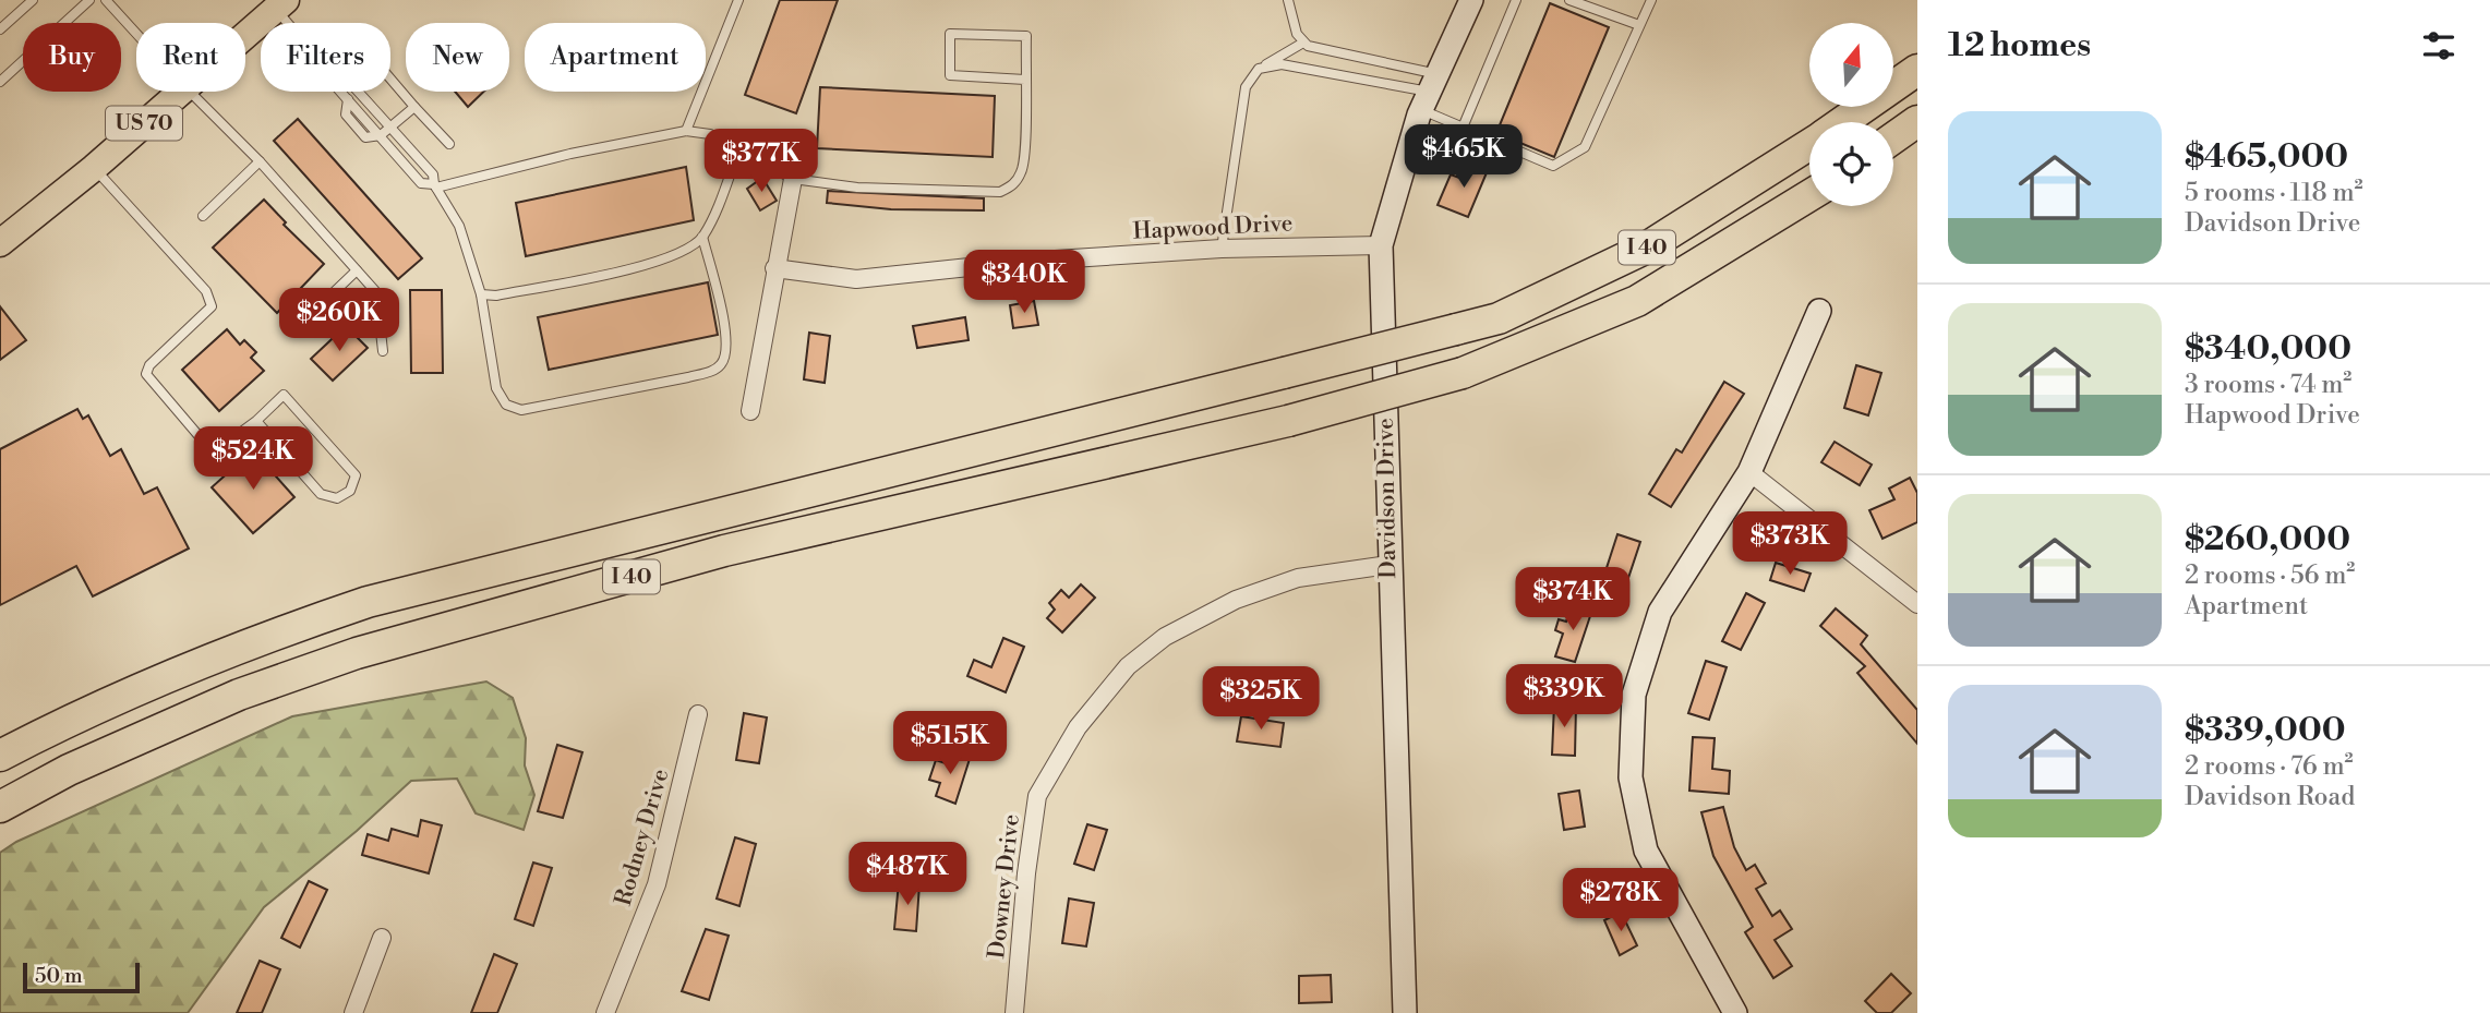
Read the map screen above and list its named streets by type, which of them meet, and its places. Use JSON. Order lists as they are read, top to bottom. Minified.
{"streets":{"highway":["I 40"],"main road":["US 70"],"street":["Hapwood Drive","Davidson Drive","Rodney Drive","Downey Drive"]},"crossings":[["Hapwood Drive","Davidson Drive"],["Davidson Drive","Downey Drive"]],"scale_bar":"50 m","north":"top","page":{"heading":"12 homes","chip":["Buy","Rent","Filters","New","Apartment"],"list":[{"name":"$465,000","note":"5 rooms · 118 m² · Davidson Drive"},{"name":"$340,000","note":"3 rooms · 74 m² · Hapwood Drive"},{"name":"$260,000","note":"2 rooms · 56 m² · Apartment"},{"name":"$339,000","note":"2 rooms · 76 m² · Davidson Road"}],"price":["$465K","$377K","$340K","$260K","$524K","$373K","$374K","$339K","$325K","$515K","$487K","$278K"],"scale":"50 m"}}
